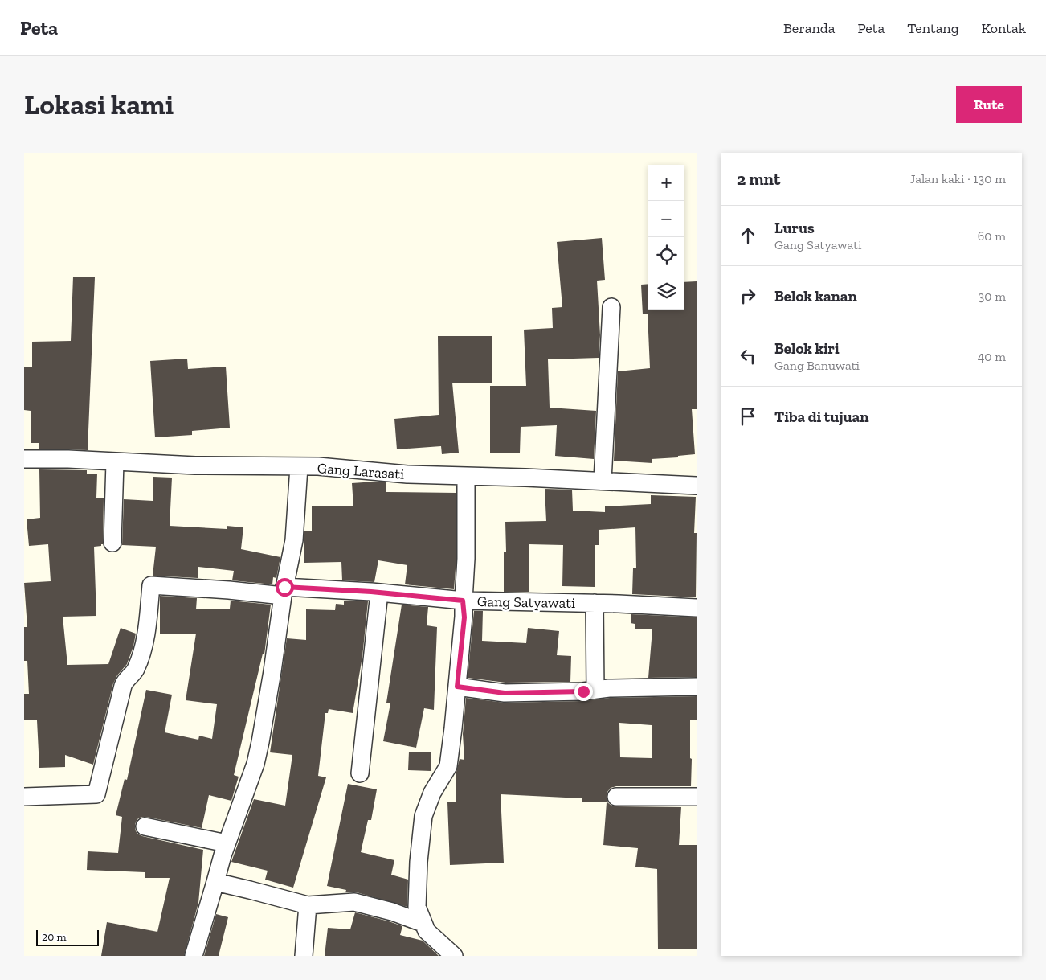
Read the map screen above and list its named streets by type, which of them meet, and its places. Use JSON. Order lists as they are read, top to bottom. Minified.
{"streets":{"street":["Gang Larasati","Gang Satyawati"]},"scale_bar":"20 m","page":{"header":"Peta","nav":["Beranda","Peta","Tentang","Kontak"],"buttons":"Rute","title":"Lokasi kami","heading":["2 mnt","Jalan kaki · 130 m"],"map_buttons":["+","−"],"list":[["Lurus","Gang Satyawati","60 m"],["Belok kanan","30 m"],["Belok kiri","Gang Banuwati","40 m"],"Tiba di tujuan"],"scale":"20 m"}}
